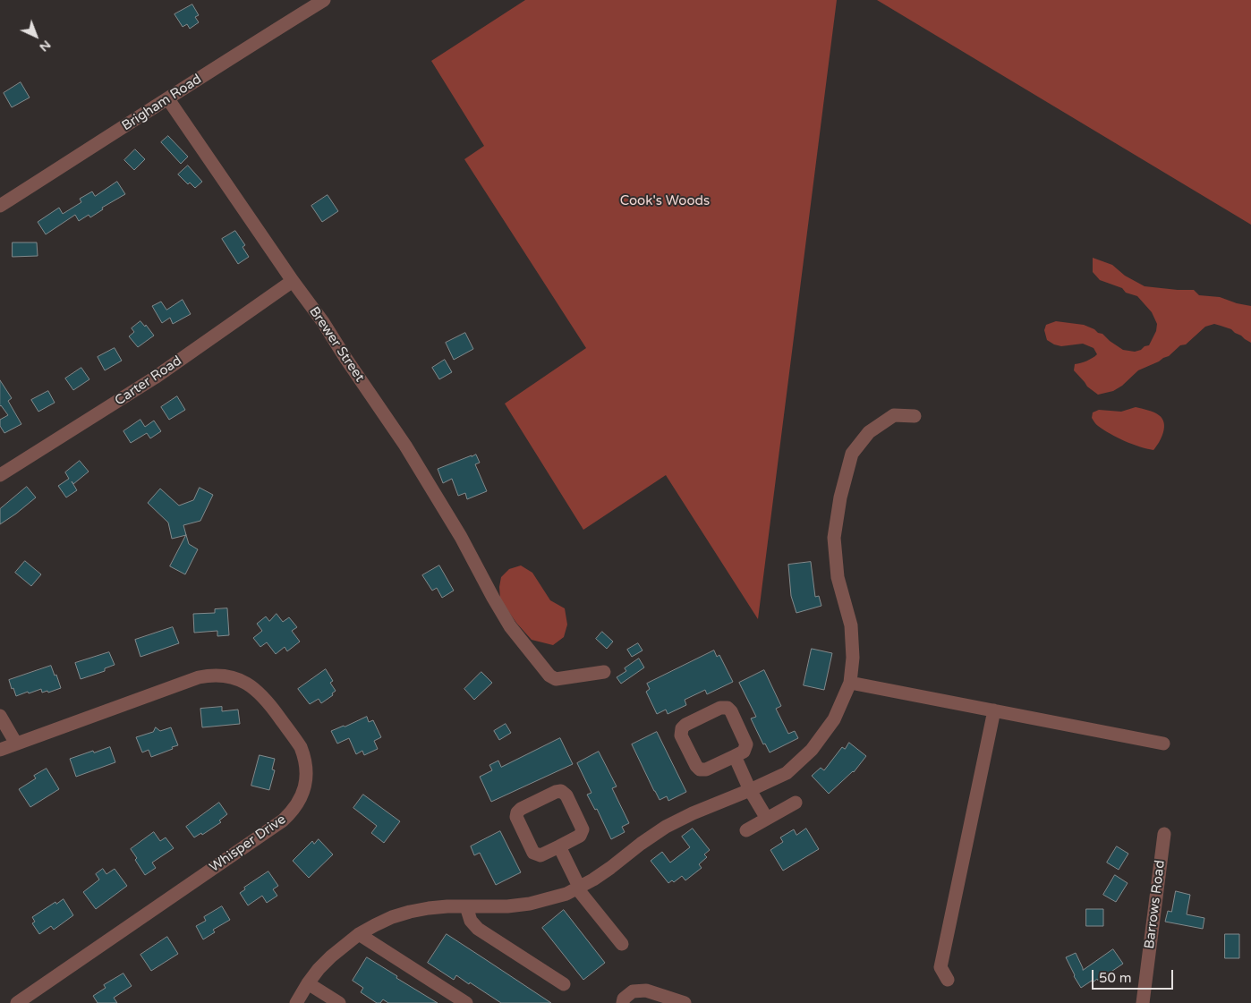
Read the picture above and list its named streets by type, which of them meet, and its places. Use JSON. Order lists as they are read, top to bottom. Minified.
{"streets":{"street":["Brigham Road","Brewer Street","Carter Road","Whisper Drive","Barrows Road"]},"crossings":[["Brigham Road","Brewer Street"],["Brewer Street","Carter Road"]],"parks":["Cook's Woods"],"scale_bar":"50 m","north":"bottom right"}
